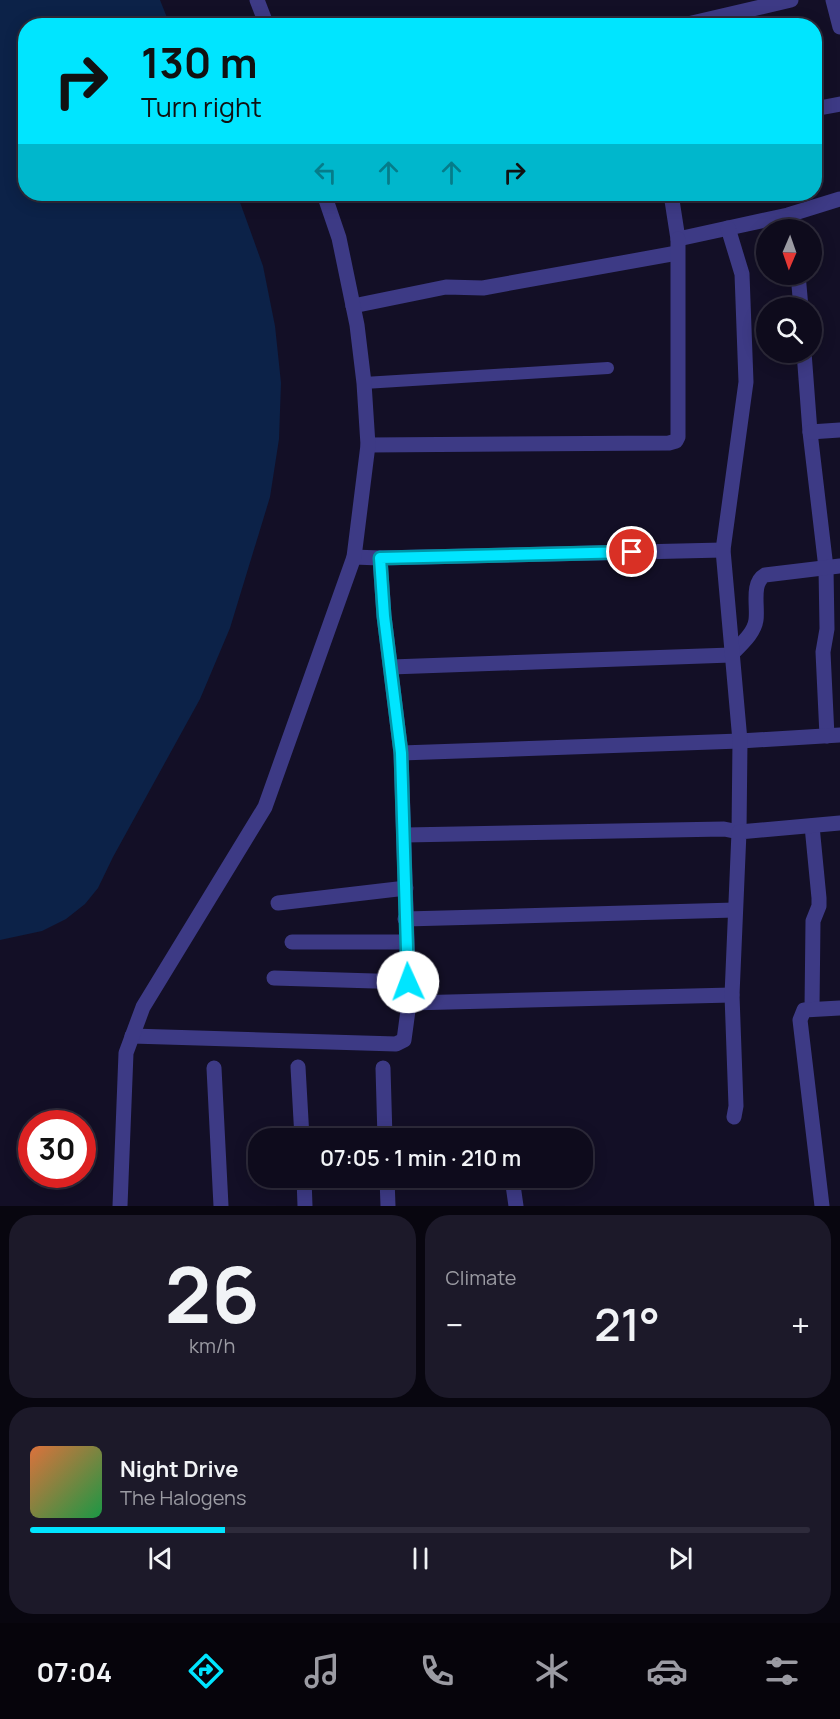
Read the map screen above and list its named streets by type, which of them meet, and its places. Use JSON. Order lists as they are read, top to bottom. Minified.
{"north":"bottom","page":{"turn":["130 m","Turn right"],"limit":"30","trip":"07:05 · 1 min · 210 m","tile":[["26","km/h"],"Climate"],"heat":["−","21°","+"],"song":["Night Drive","The Halogens"],"tabs":"07:04"}}
